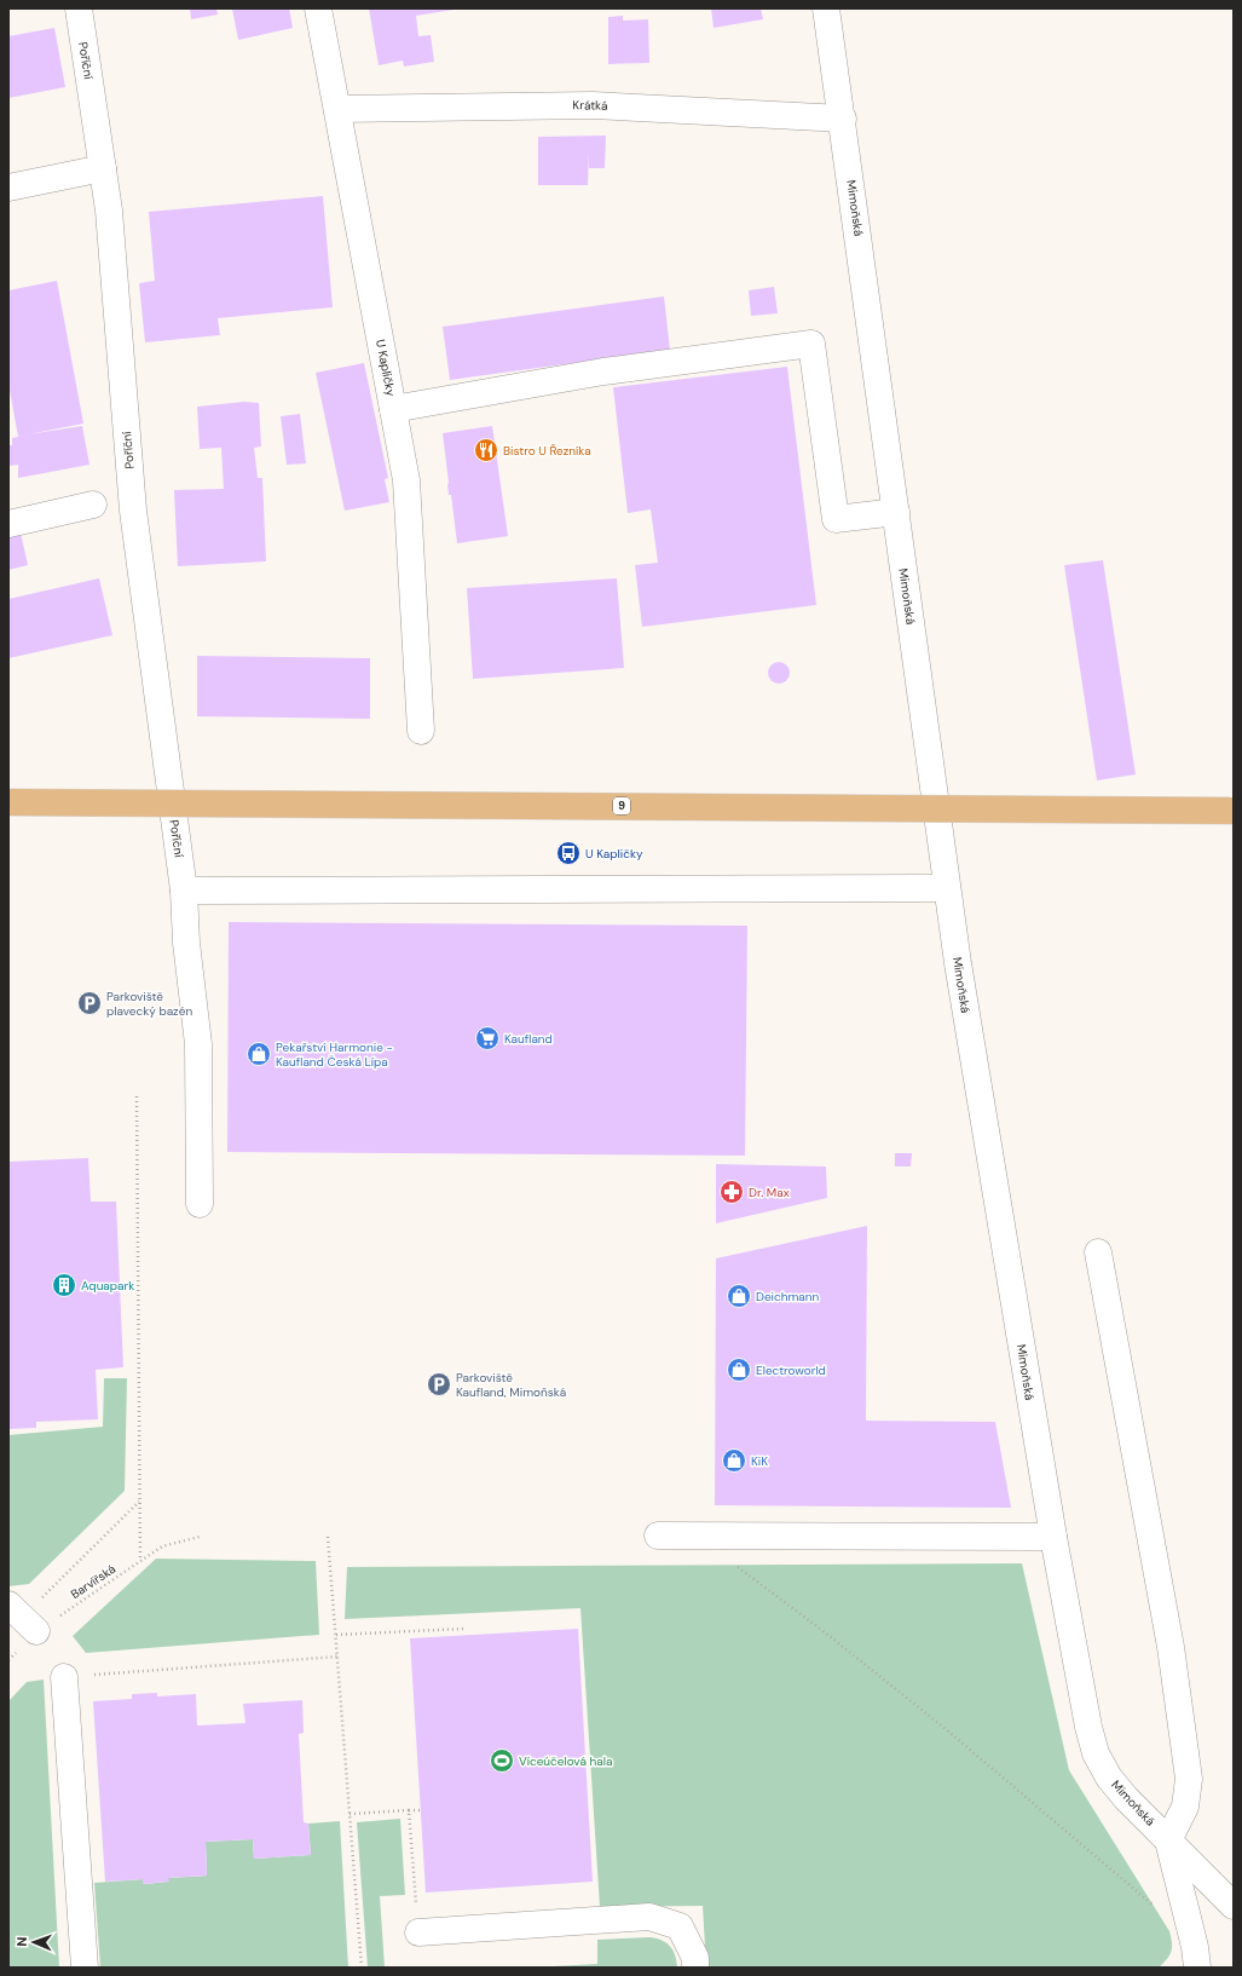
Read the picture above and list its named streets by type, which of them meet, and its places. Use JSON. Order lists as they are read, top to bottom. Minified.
{"streets":{"main road":["9"],"street":["Poříční","Krátká","Mimoňská","U Kapličky"],"path":["Barvířská"]},"crossings":[["Krátká","Mimoňská"],["Krátká","U Kapličky"]],"places":{"restaurant":["Bistro U Řezníka"],"bus stop":["U Kapličky"],"parking":["Parkoviště plavecký bazén","Parkoviště Kaufland, Mimoňská"],"supermarket":["Kaufland"],"shop":["Pekařství Harmonie - Kaufland Česká Lípa","Deichmann","Electroworld","KiK"],"pharmacy":["Dr. Max"],"building":["Aquapark"],"sports":["Víceúčelová hala"]},"north":"left"}
